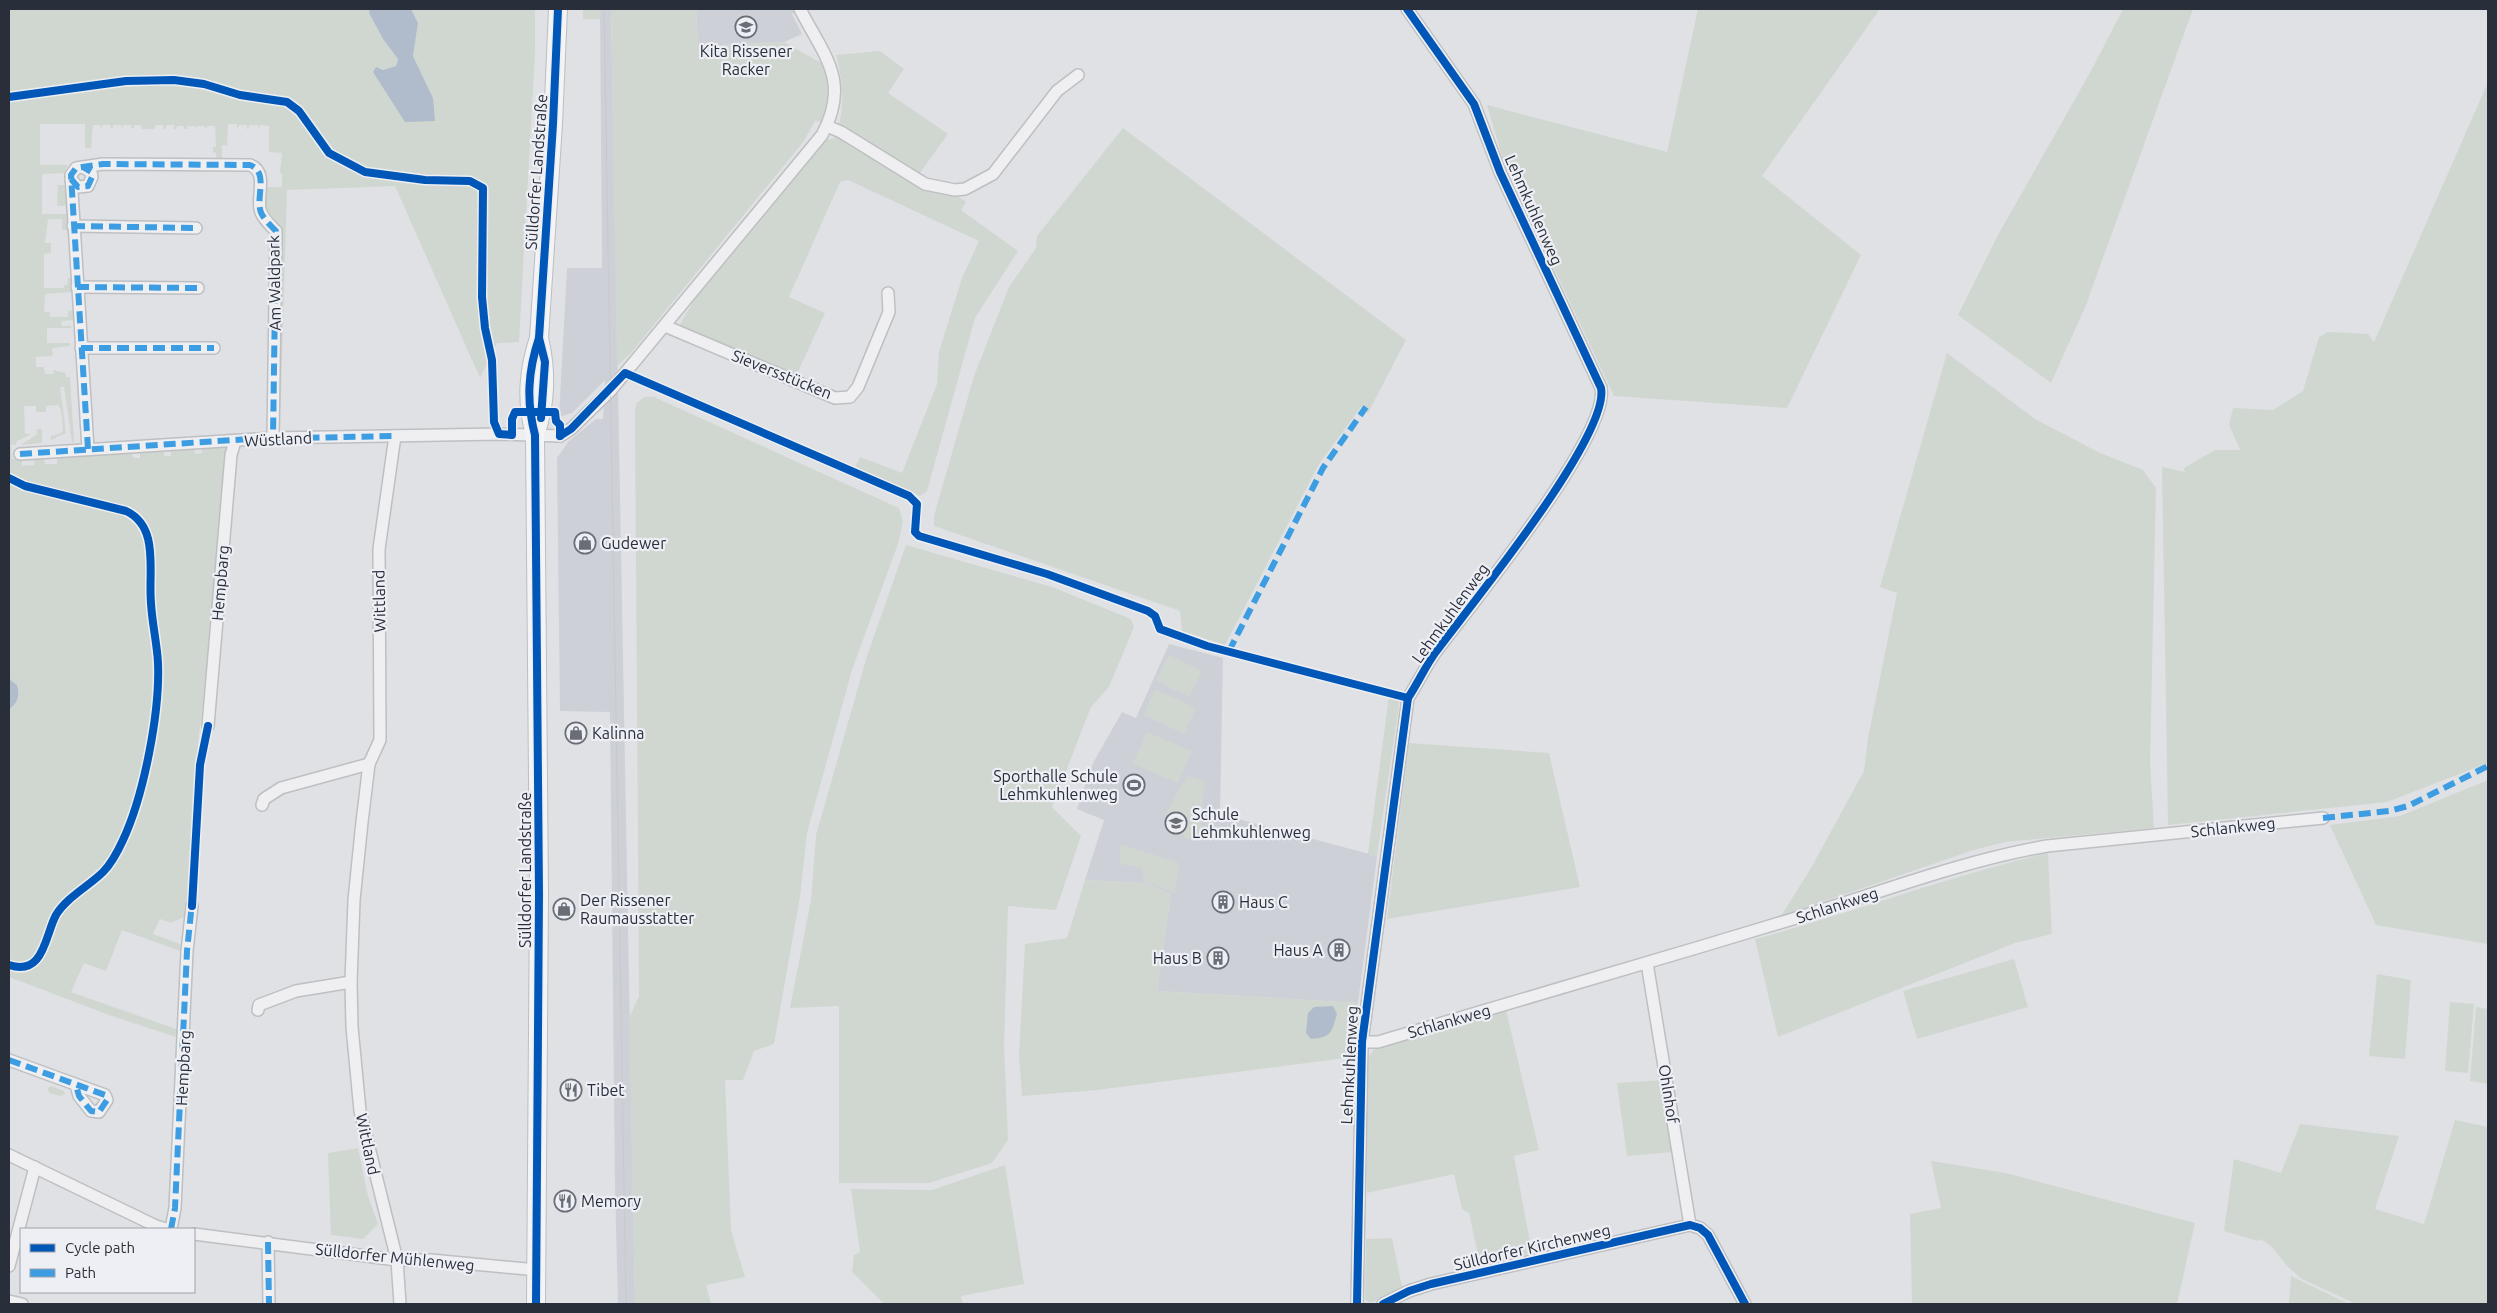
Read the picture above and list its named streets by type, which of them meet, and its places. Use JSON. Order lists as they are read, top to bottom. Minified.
{"streets":{"main road":["Sülldorfer Landstraße"],"street":["Lehmkuhlenweg","Am Waldpark","Sieversstücken","Wüstland","Hempbarg","Wittland","Schlankweg","Ohlnhof","Sülldorfer Kirchenweg","Sülldorfer Mühlenweg"]},"crossings":[["Sülldorfer Landstraße","Wüstland"],["Sülldorfer Landstraße","Sülldorfer Mühlenweg"],["Lehmkuhlenweg","Schlankweg"],["Am Waldpark","Wüstland"],["Wüstland","Hempbarg"],["Wüstland","Wittland"],["Wittland","Sülldorfer Mühlenweg"],["Schlankweg","Ohlnhof"],["Ohlnhof","Sülldorfer Kirchenweg"]],"places":{"school or university":["Kita Rissener Racker","Schule Lehmkuhlenweg"],"shop":["Gudewer","Kalinna","Der Rissener Raumausstatter"],"sports":["Sporthalle Schule Lehmkuhlenweg"],"building":["Haus C","Haus A","Haus B"],"restaurant":["Tibet","Memory"]},"legend":["Cycle path","Path"]}
